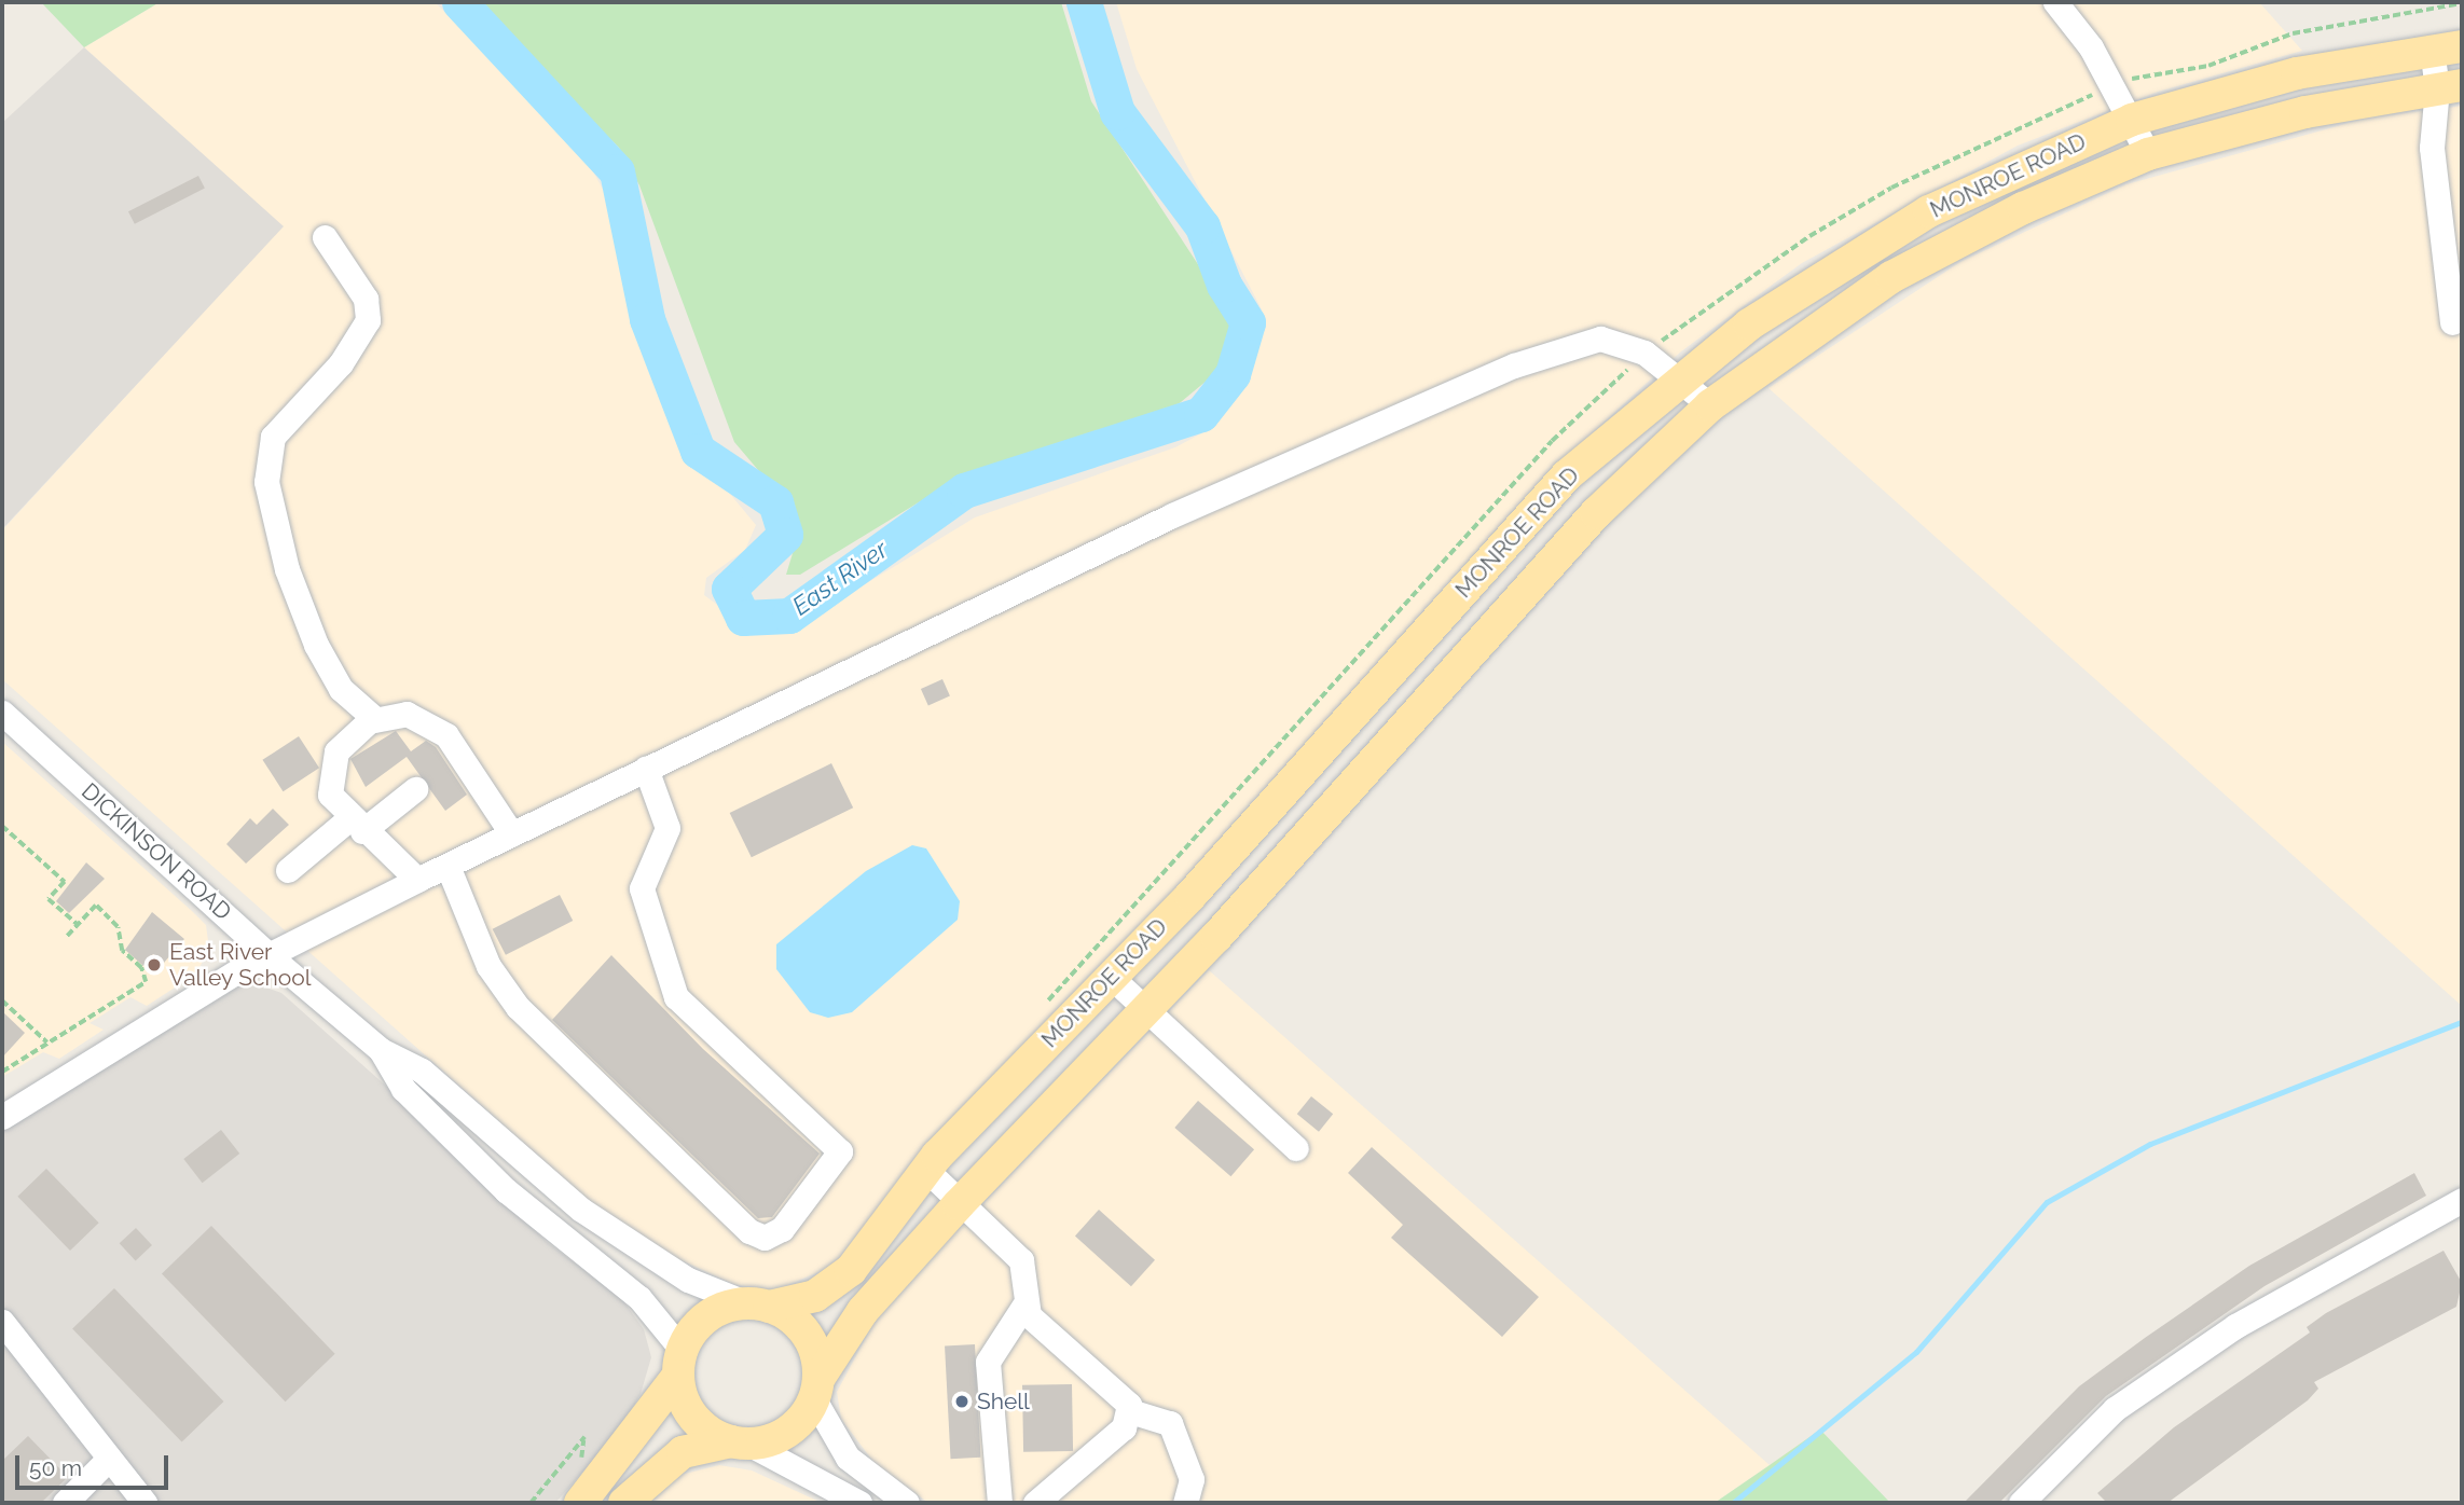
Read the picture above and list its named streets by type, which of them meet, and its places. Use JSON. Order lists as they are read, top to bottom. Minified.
{"streets":{"main road":["MONROE ROAD"],"street":["DICKINSON ROAD"]},"crossings":[["MONROE ROAD","DICKINSON ROAD"]],"water":["East River"],"places":["East River Valley School","Shell"],"scale_bar":"50 m"}
